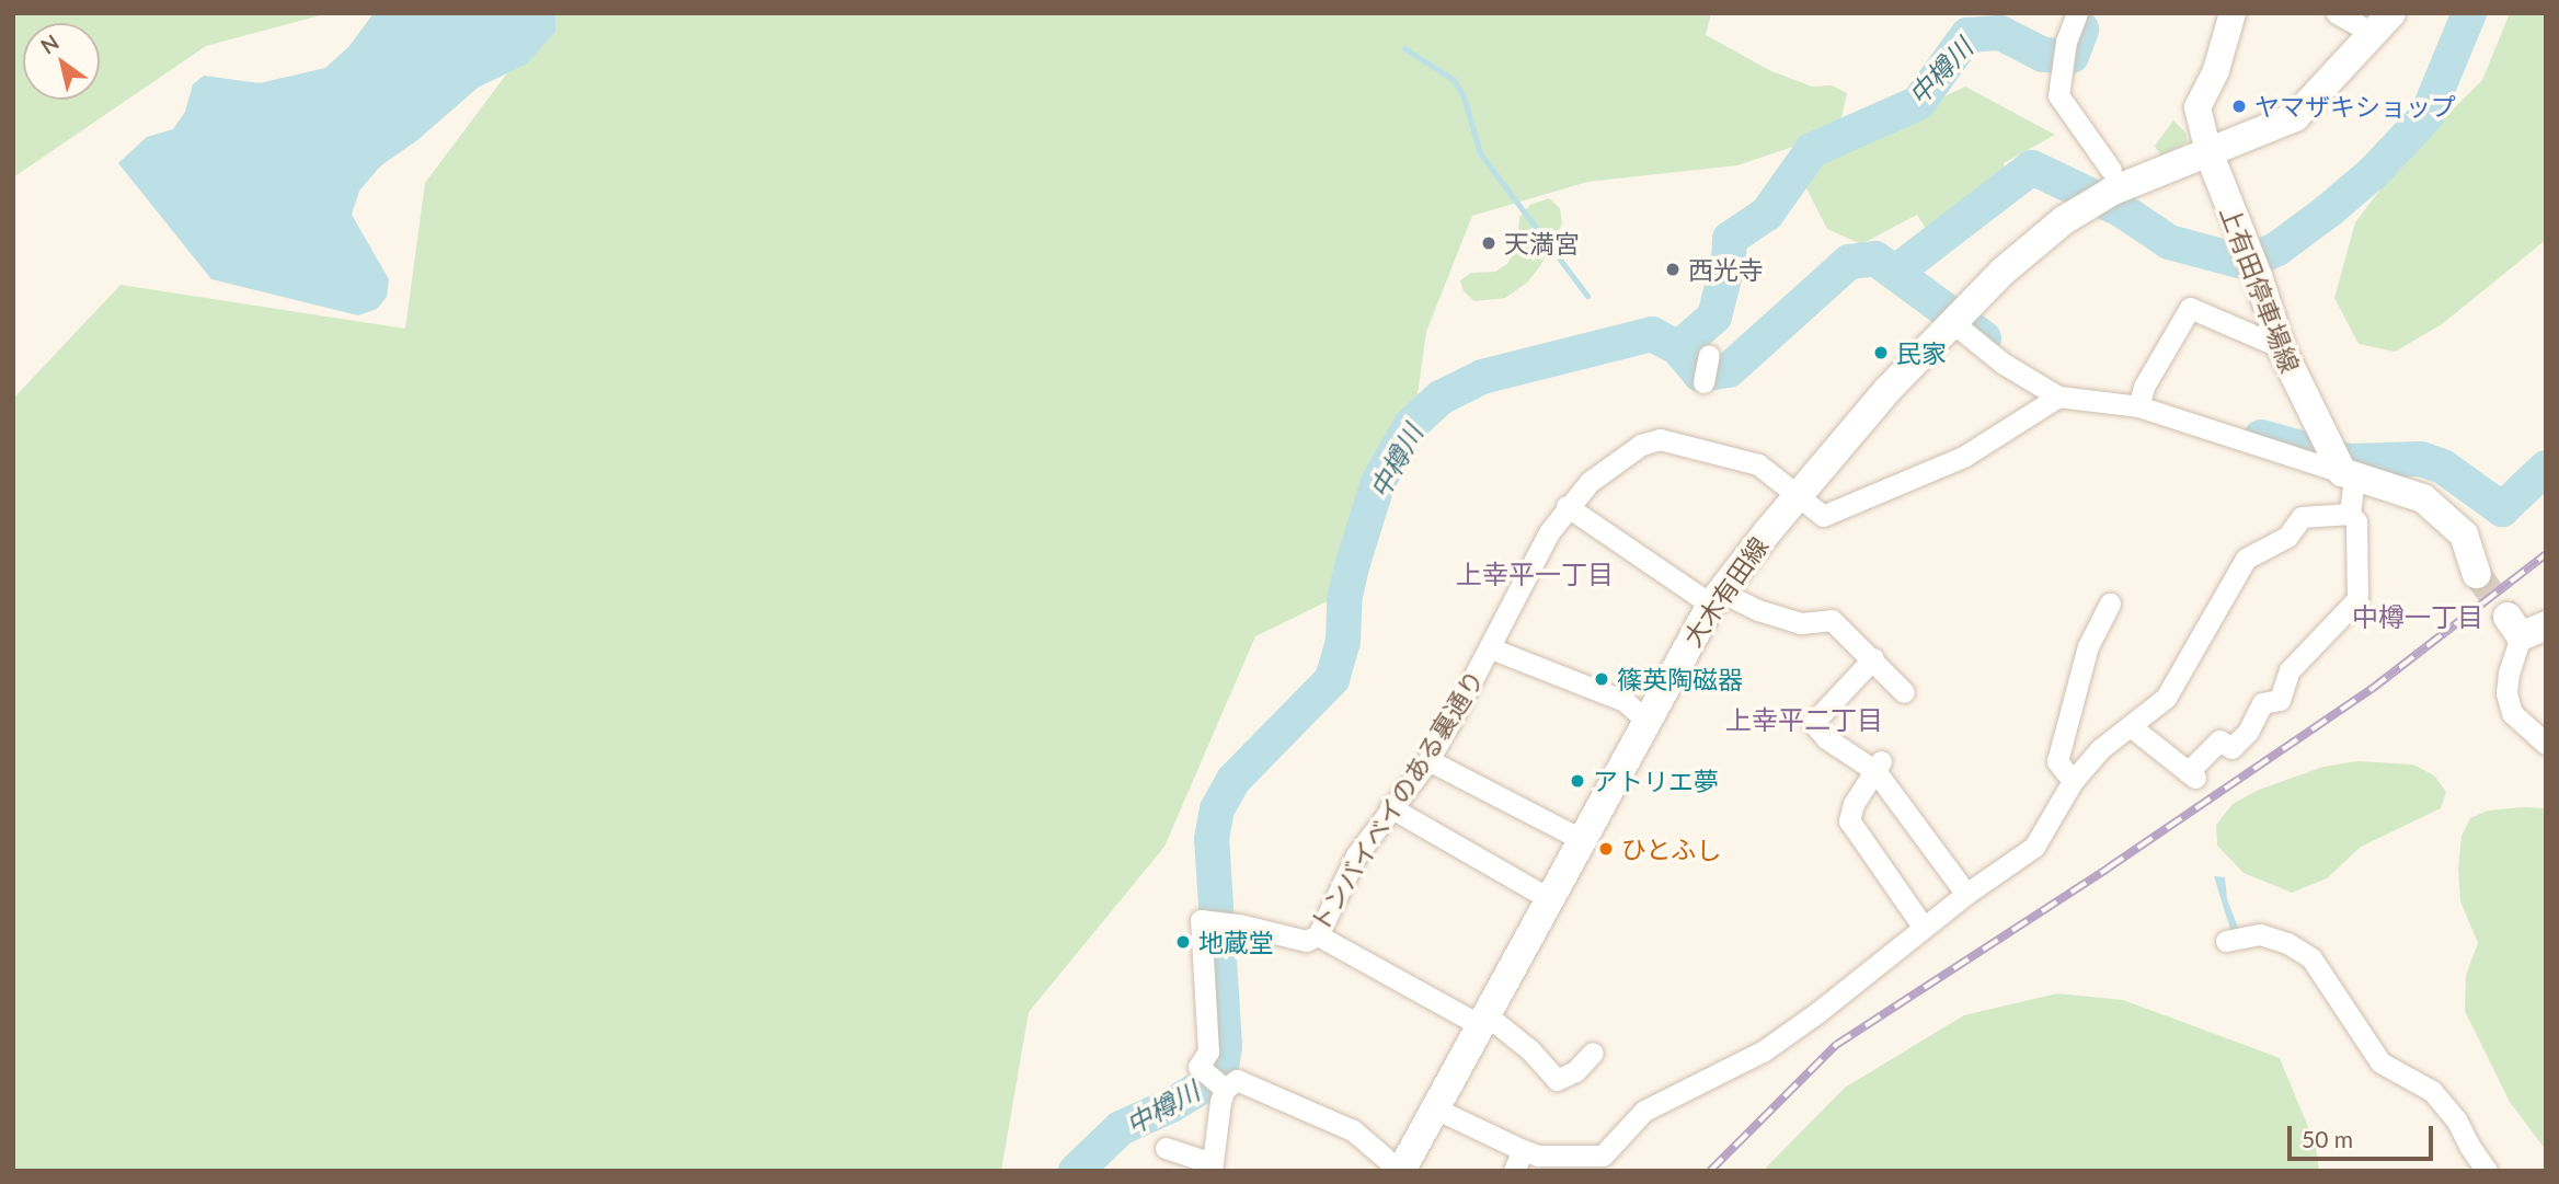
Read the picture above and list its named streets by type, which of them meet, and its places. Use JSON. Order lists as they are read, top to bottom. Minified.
{"streets":{"main road":["上有田停車場線","大木有田線"],"street":["トンバイベイのある裏通り"]},"crossings":[["上有田停車場線","大木有田線"],["大木有田線","トンバイベイのある裏通り"]],"districts":["上幸平一丁目","中樽一丁目","上幸平二丁目"],"water":["中樽川"],"places":["ヤマザキショップ","天満宮","西光寺","民家","篠英陶磁器","アトリエ夢","ひとふし","地蔵堂"],"scale_bar":"50 m","north":"top left"}
